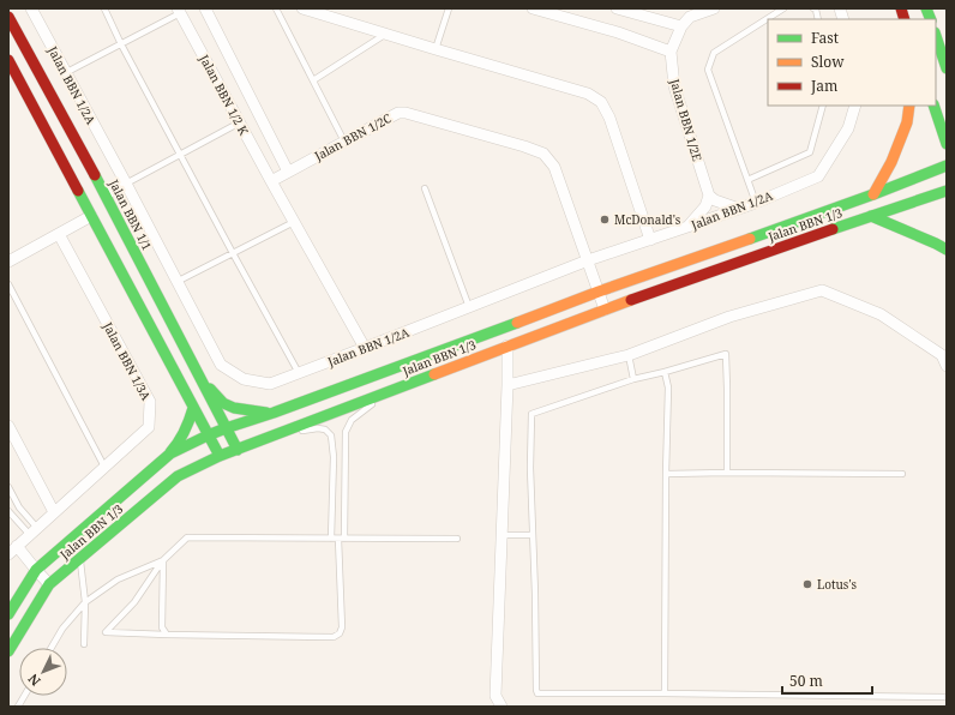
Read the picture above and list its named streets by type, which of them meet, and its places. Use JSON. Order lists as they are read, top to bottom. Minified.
{"streets":{"street":["Jalan BBN 1/2A","Jalan BBN 1/2 K","Jalan BBN 1/2E","Jalan BBN 1/2C","Jalan BBN 1/1","Jalan BBN 1/3","Jalan BBN 1/3A"]},"crossings":[["Jalan BBN 1/2A","Jalan BBN 1/2C"],["Jalan BBN 1/2 K","Jalan BBN 1/2C"],["Jalan BBN 1/2C","Jalan BBN 1/3"],["Jalan BBN 1/1","Jalan BBN 1/3"]],"places":["McDonald's","Lotus's"],"legend":["Fast","Slow","Jam"],"scale_bar":"50 m","north":"bottom left"}
